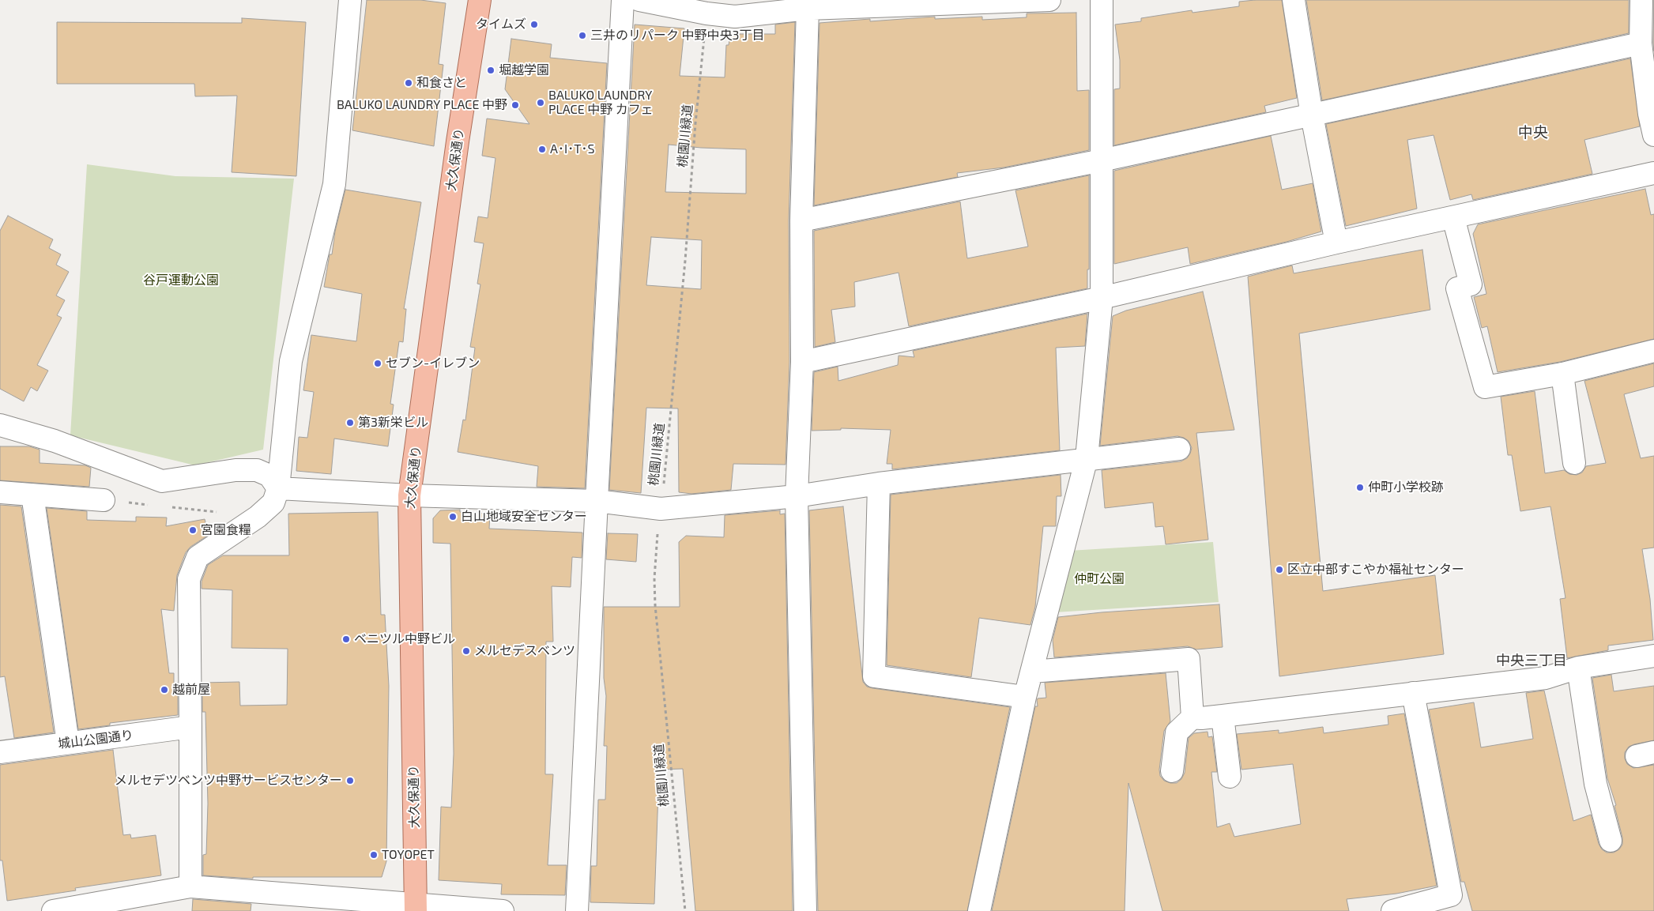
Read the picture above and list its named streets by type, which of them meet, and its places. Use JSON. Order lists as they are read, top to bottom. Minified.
{"streets":{"main road":["大久保通り"],"street":["城山公園通り"],"path":["桃園川緑道"]},"districts":["中央","中央三丁目"],"parks":["谷戸運動公園","仲町公園"],"places":["タイムズ","三井のリパーク 中野中央3丁目","堀越学園","和食さと","BALUKO LAUNDRY PLACE 中野 カフェ","BALUKO LAUNDRY PLACE 中野","A･I･T･S","セブン-イレブン","第3新栄ビル","仲町小学校跡","白山地域安全センター","宮園食糧","区立中部すこやか福祉センター","ベニツル中野ビル","メルセデスベンツ","越前屋","メルセデツベンツ中野サービスセンター","TOYOPET"]}
